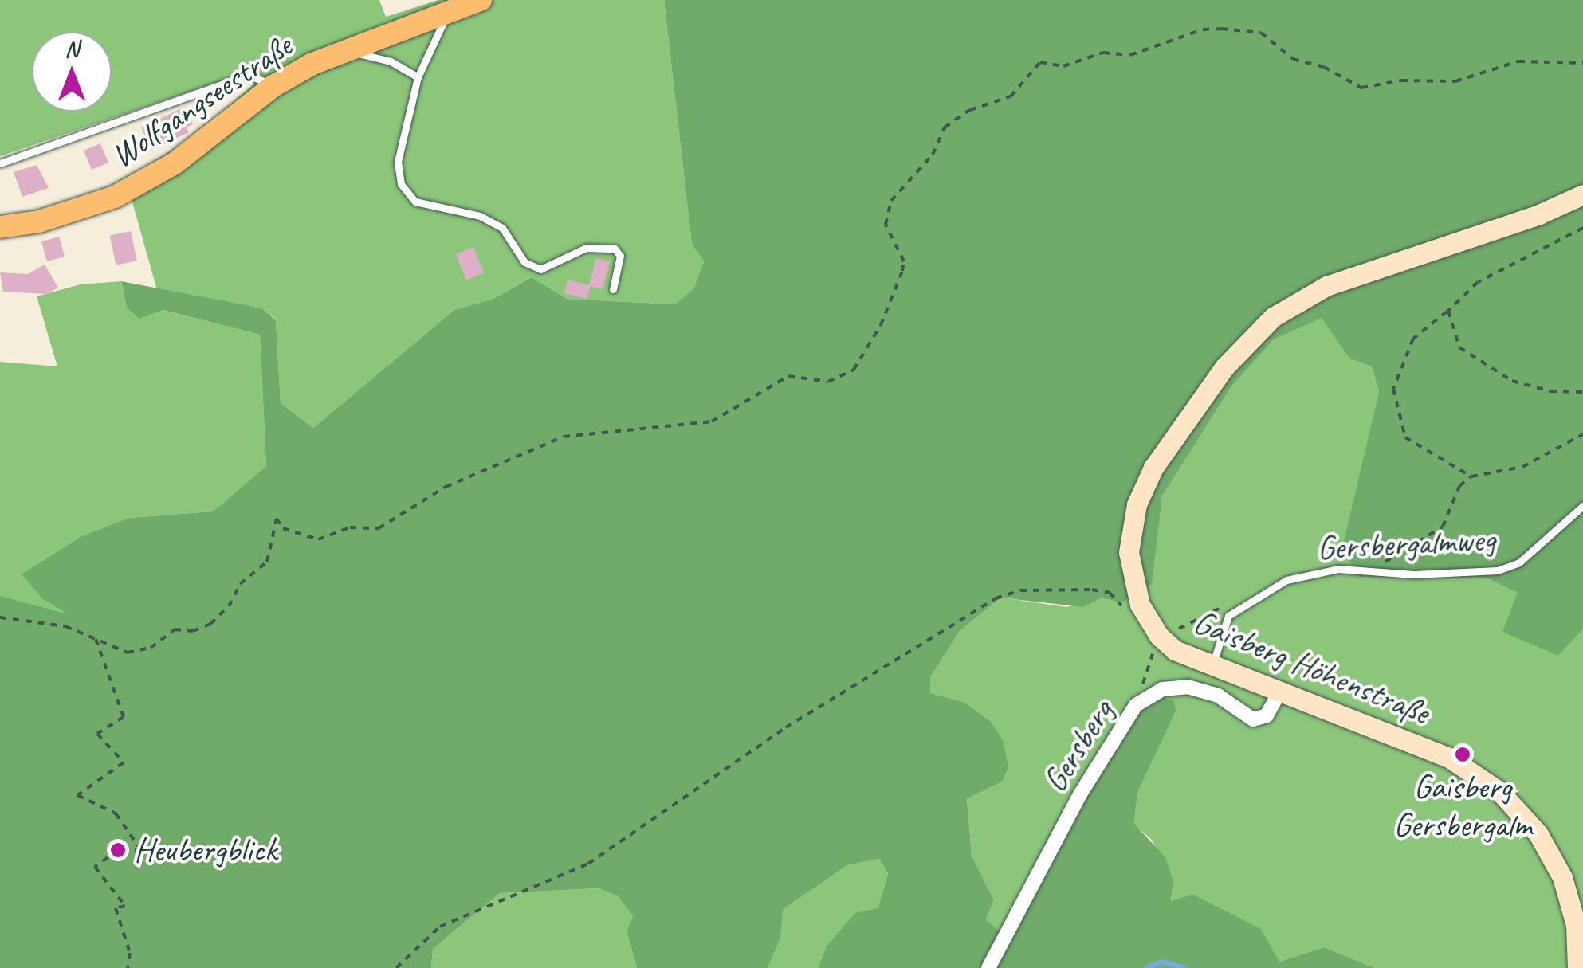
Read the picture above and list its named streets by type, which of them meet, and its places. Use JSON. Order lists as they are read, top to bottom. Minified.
{"streets":{"main road":["Wolfgangseestraße","Gaisberg Höhenstraße"],"street":["Gersberg"],"lane":["Gersbergalmweg"]},"crossings":[["Gersbergalmweg","Gaisberg Höhenstraße"],["Gaisberg Höhenstraße","Gersberg"]],"places":["Gaisberg Gersbergalm","Heubergblick"],"north":"top"}
